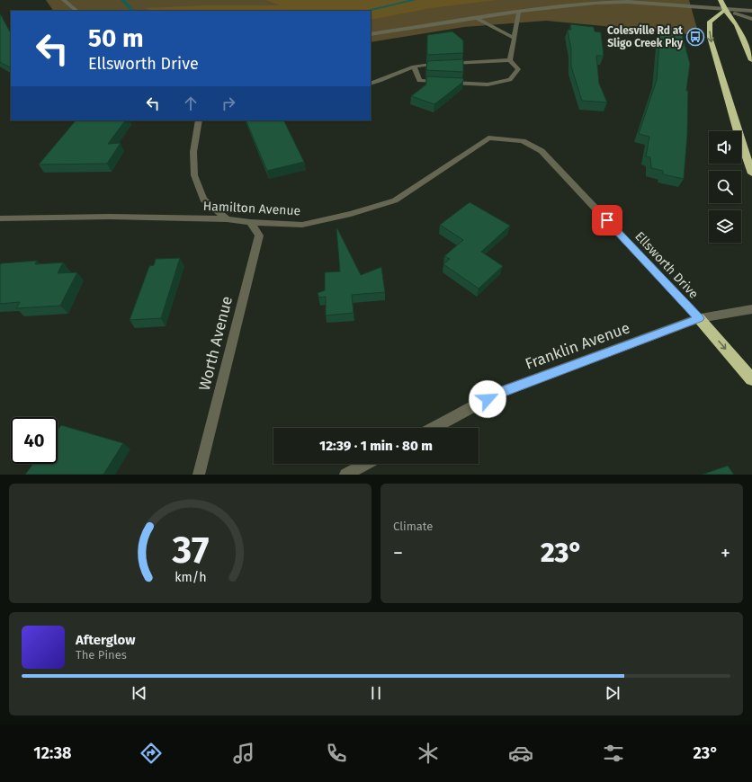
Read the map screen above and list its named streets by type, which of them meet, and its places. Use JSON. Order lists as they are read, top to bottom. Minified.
{"streets":{"street":["Hamilton Avenue","Ellsworth Drive","Worth Avenue","Franklin Avenue"]},"crossings":[["Hamilton Avenue","Ellsworth Drive"],["Hamilton Avenue","Worth Avenue"],["Ellsworth Drive","Franklin Avenue"]],"places":{"bus stop":["Colesville Rd at Sligo Creek Pky"]},"page":{"turn":["50 m","Ellsworth Drive"],"limit":"40","trip":"12:39 · 1 min · 80 m","tile":"Climate","heat":["−","23°","+"],"song":["Afterglow","The Pines"],"tabs":["12:38","23°"],"gauge":["37","km/h"]}}
